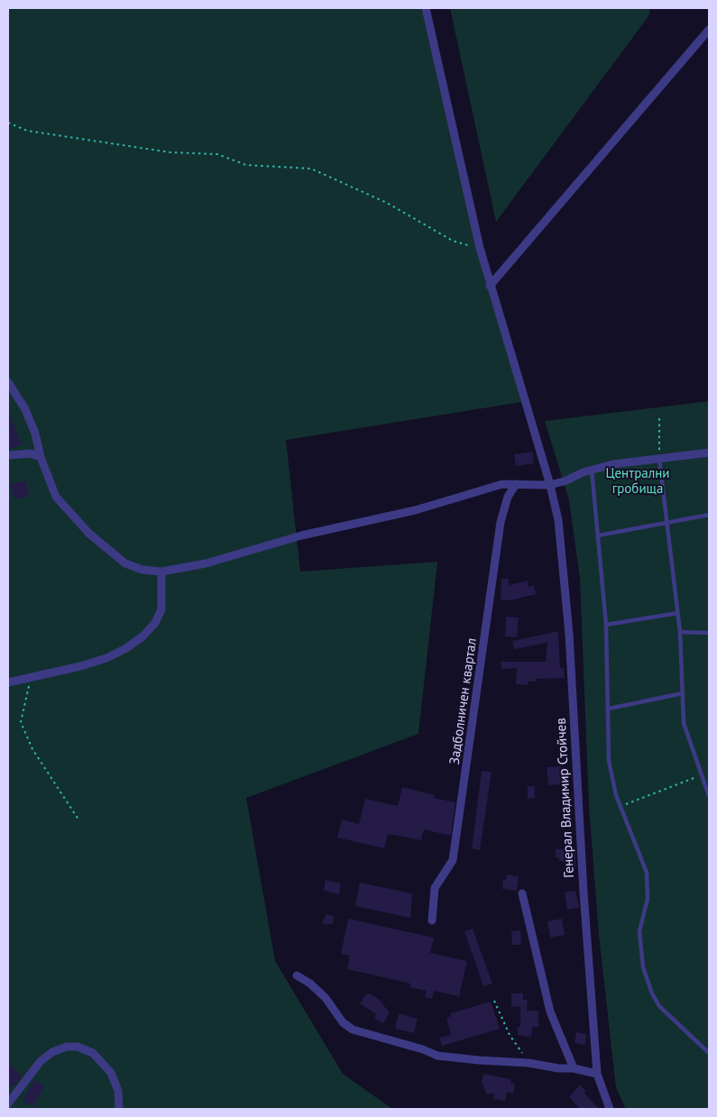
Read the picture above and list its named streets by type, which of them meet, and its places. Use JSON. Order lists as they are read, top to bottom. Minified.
{"streets":{"street":["Задболничен квартал","Генерал Владимир Стойчев"]},"parks":["Централни гробища"]}
